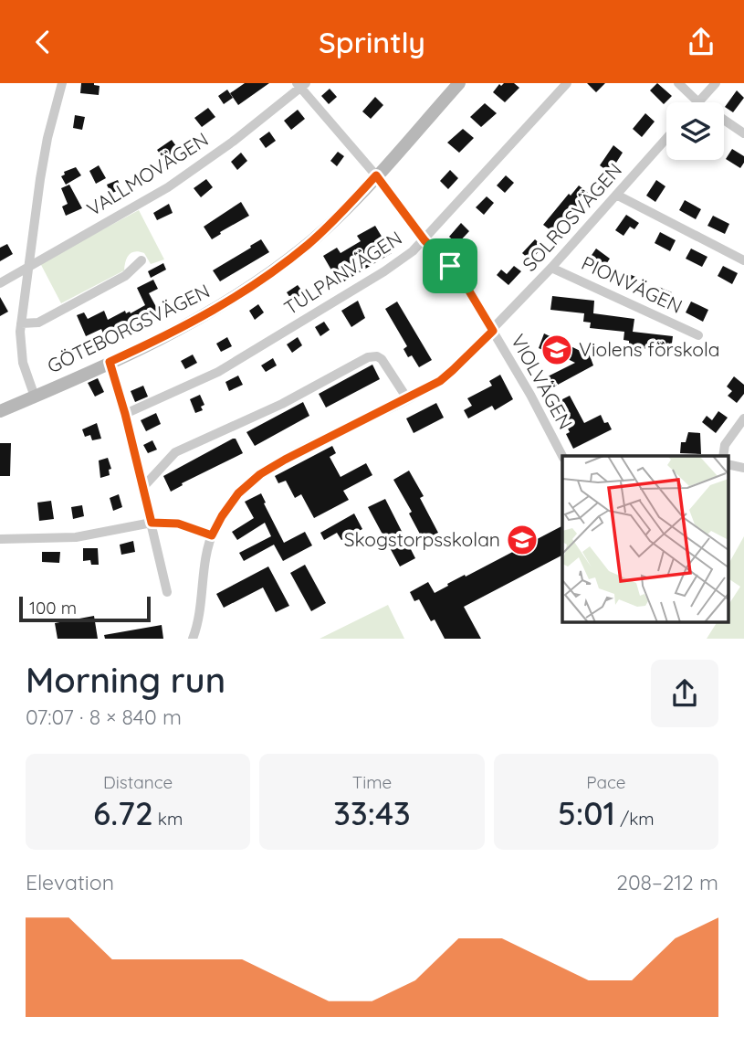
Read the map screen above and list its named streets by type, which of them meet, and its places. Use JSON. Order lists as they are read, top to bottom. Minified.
{"streets":{"street":["VALLMOVÄGEN","SOLROSVÄGEN","TULPANVÄGEN","PIONVÄGEN","GÖTEBORGSVÄGEN","VIOLVÄGEN"]},"crossings":[["VALLMOVÄGEN","VIOLVÄGEN"],["SOLROSVÄGEN","PIONVÄGEN"],["SOLROSVÄGEN","VIOLVÄGEN"],["TULPANVÄGEN","VIOLVÄGEN"],["GÖTEBORGSVÄGEN","VIOLVÄGEN"]],"places":{"school or university":["Violens förskola","Skogstorpsskolan"]},"scale_bar":"100 m","page":{"header":"Sprintly","scale":"100 m","heading":["Morning run","07:07 · 8 × 840 m"],"stats":[["Distance","6.72 km"],["Time","33:43"],["Pace","5:01 /km"]],"chart":["Elevation","208–212 m"]}}
